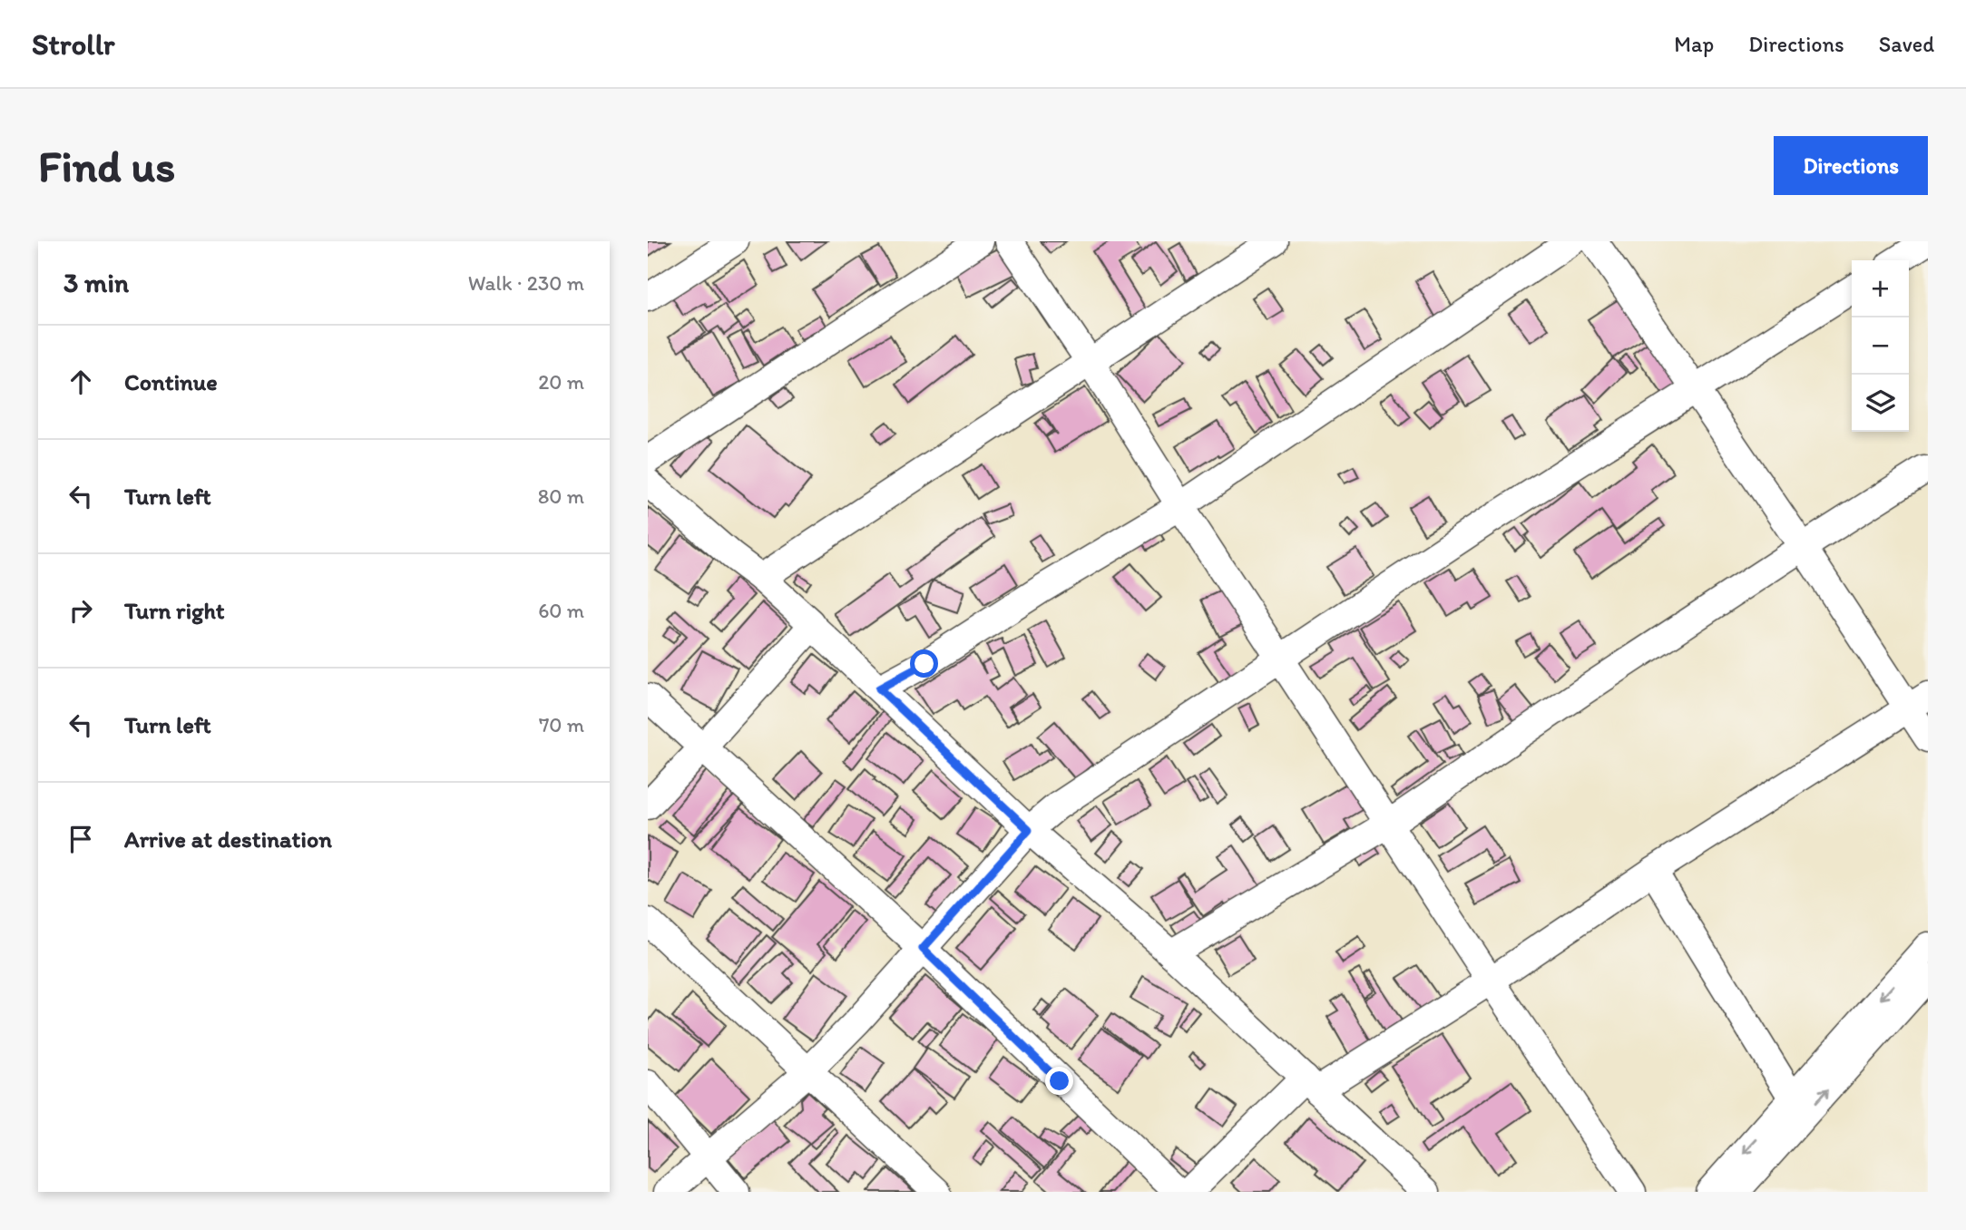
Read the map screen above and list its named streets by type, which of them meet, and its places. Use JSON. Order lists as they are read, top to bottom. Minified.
{"page":{"header":"Strollr","nav":["Map","Directions","Saved"],"buttons":"Directions","title":"Find us","heading":["3 min","Walk · 230 m"],"map_buttons":["+","−"],"list":[["Continue","20 m"],["Turn left","80 m"],["Turn right","60 m"],["Turn left","70 m"],"Arrive at destination"]}}
